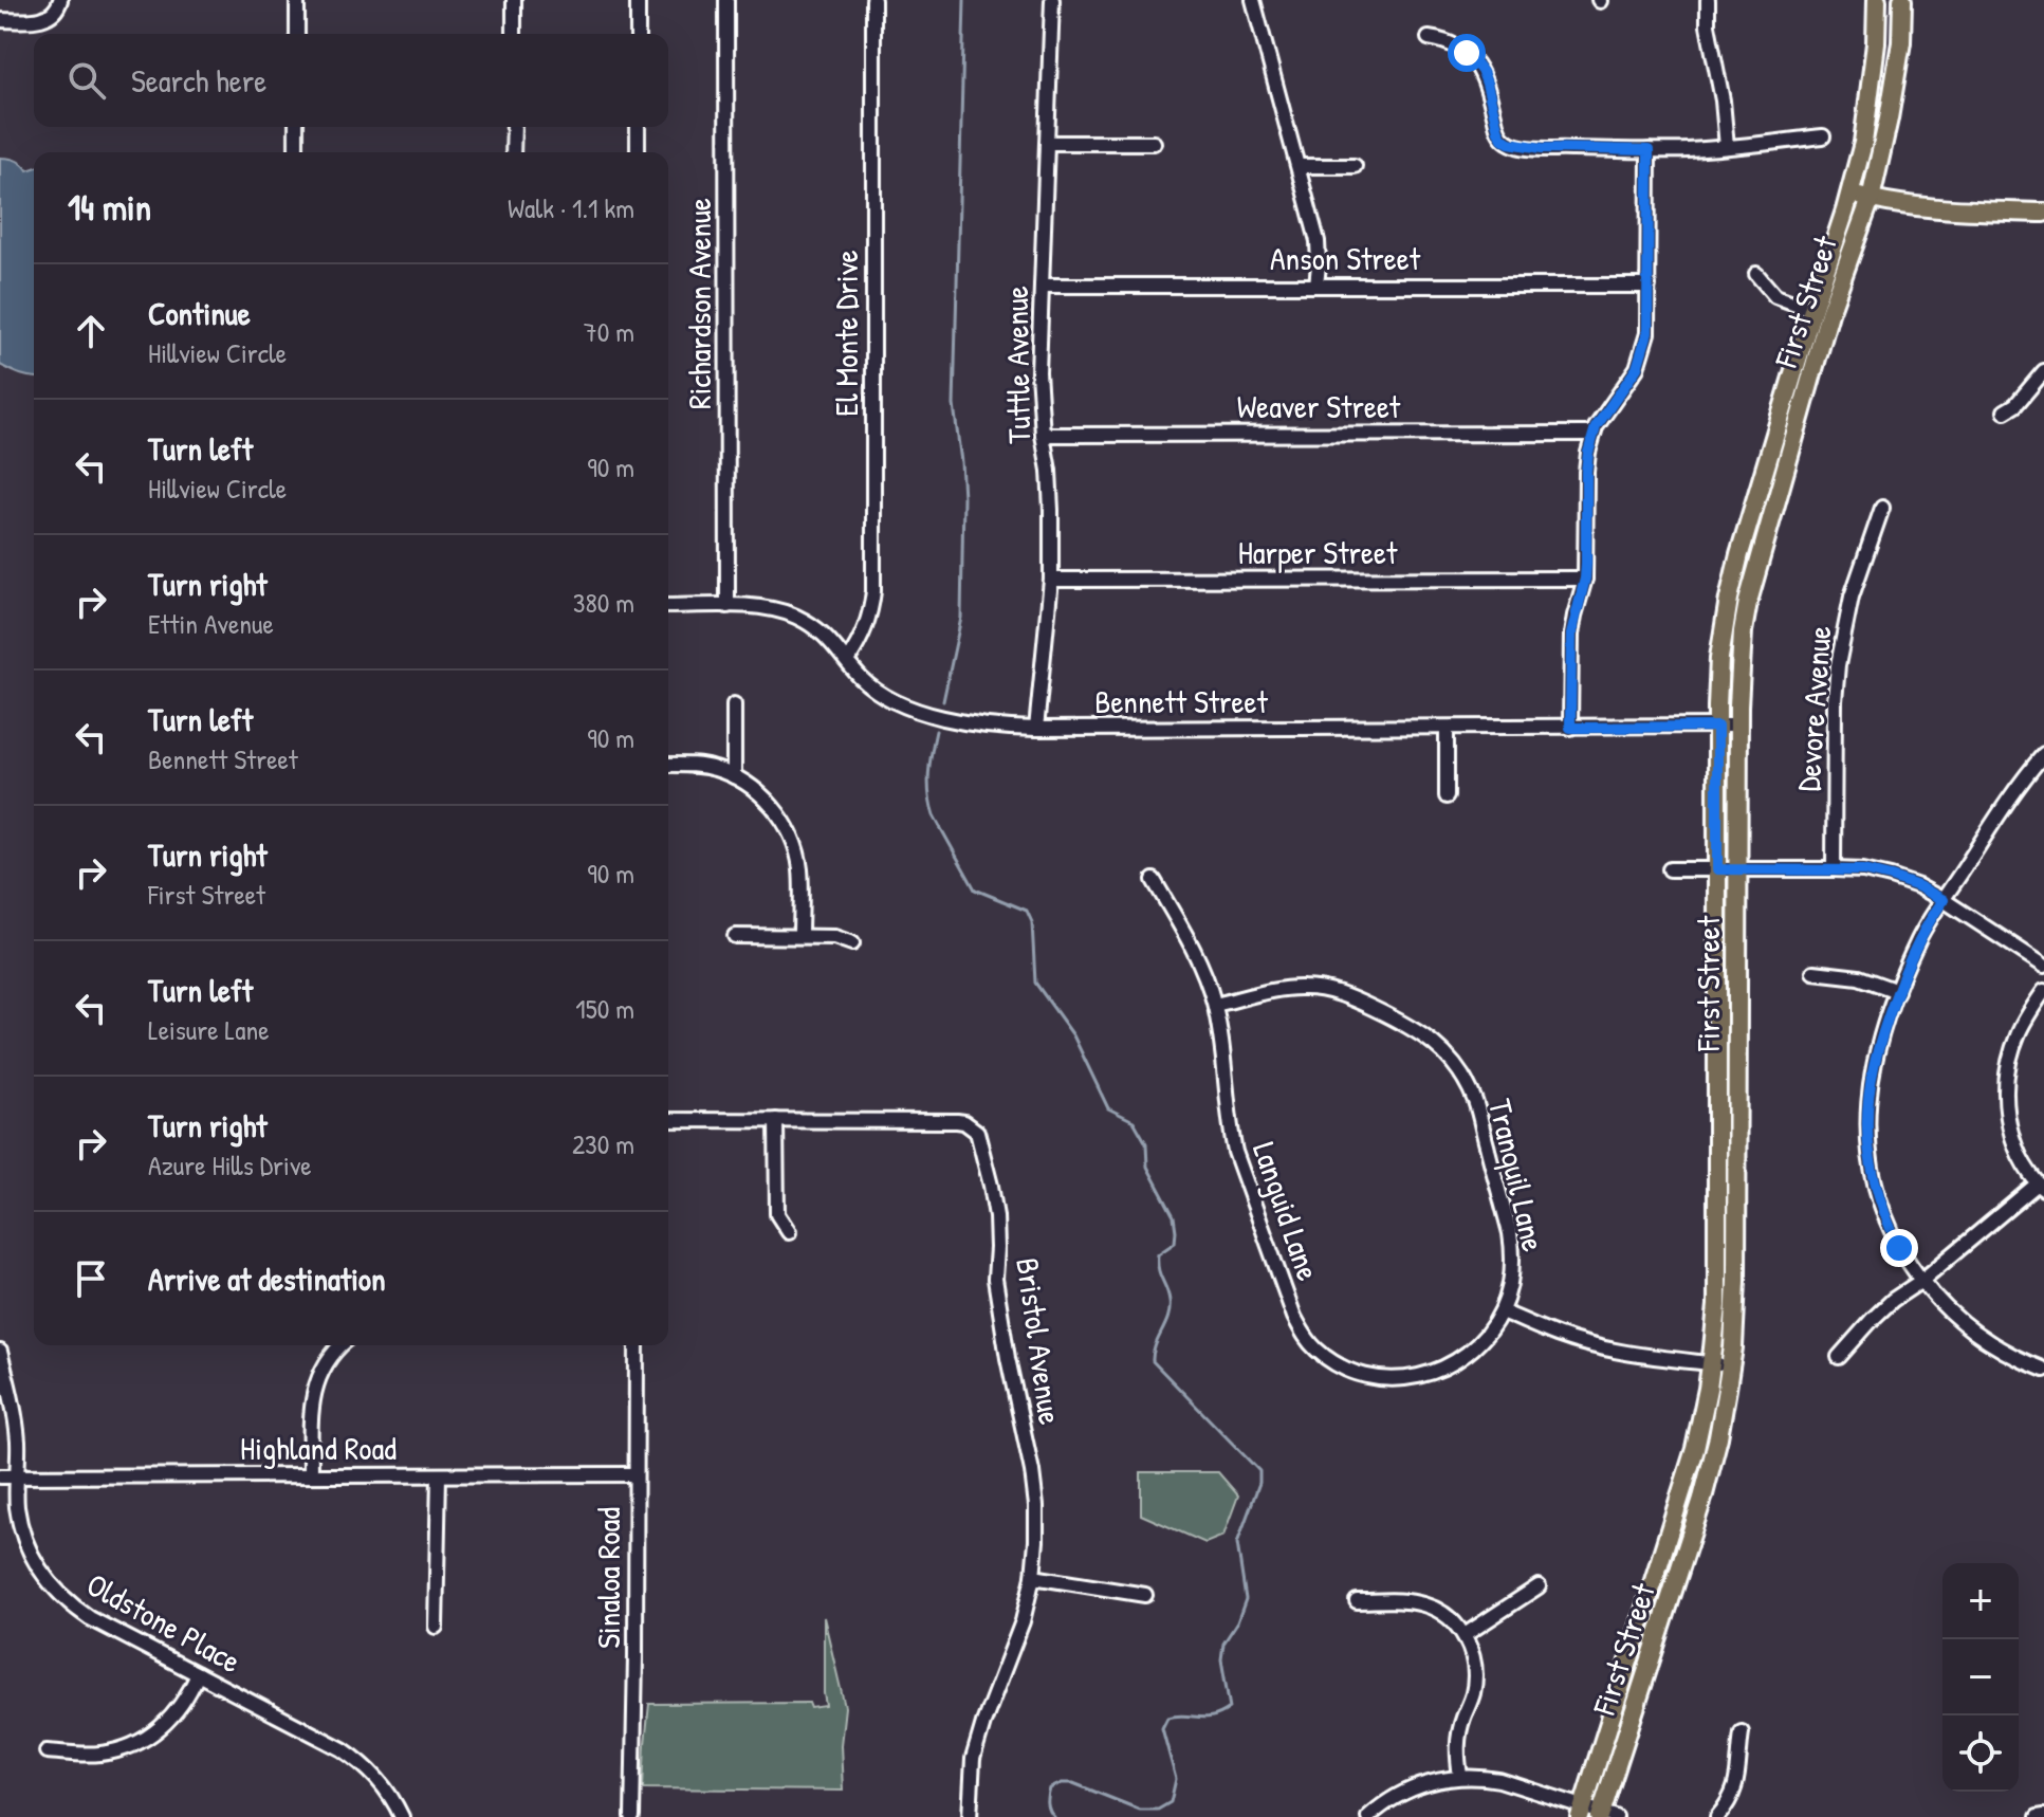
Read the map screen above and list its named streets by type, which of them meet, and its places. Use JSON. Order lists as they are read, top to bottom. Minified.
{"streets":{"main road":["First Street"],"street":["Anson Street","Richardson Avenue","El Monte Drive","Tuttle Avenue","Weaver Street","Harper Street","Bennett Street","Devore Avenue","Tranquil Lane","Languid Lane","Bristol Avenue","Highland Road","Sinaloa Road","Oldstone Place"]},"crossings":[["Anson Street","Tuttle Avenue"],["First Street","Bennett Street"],["Richardson Avenue","Bennett Street"],["El Monte Drive","Bennett Street"],["Tuttle Avenue","Weaver Street"],["Tuttle Avenue","Harper Street"],["Tuttle Avenue","Bennett Street"],["Tranquil Lane","Languid Lane"],["Highland Road","Sinaloa Road"],["Highland Road","Oldstone Place"]],"page":{"search":"Search here","heading":["14 min","Walk · 1.1 km"],"list":[["Continue","Hillview Circle","70 m"],["Turn left","Hillview Circle","90 m"],["Turn right","Ettin Avenue","380 m"],["Turn left","Bennett Street","90 m"],["Turn right","First Street","90 m"],["Turn left","Leisure Lane","150 m"],["Turn right","Azure Hills Drive","230 m"],"Arrive at destination"],"map_buttons":["+","−"]}}
